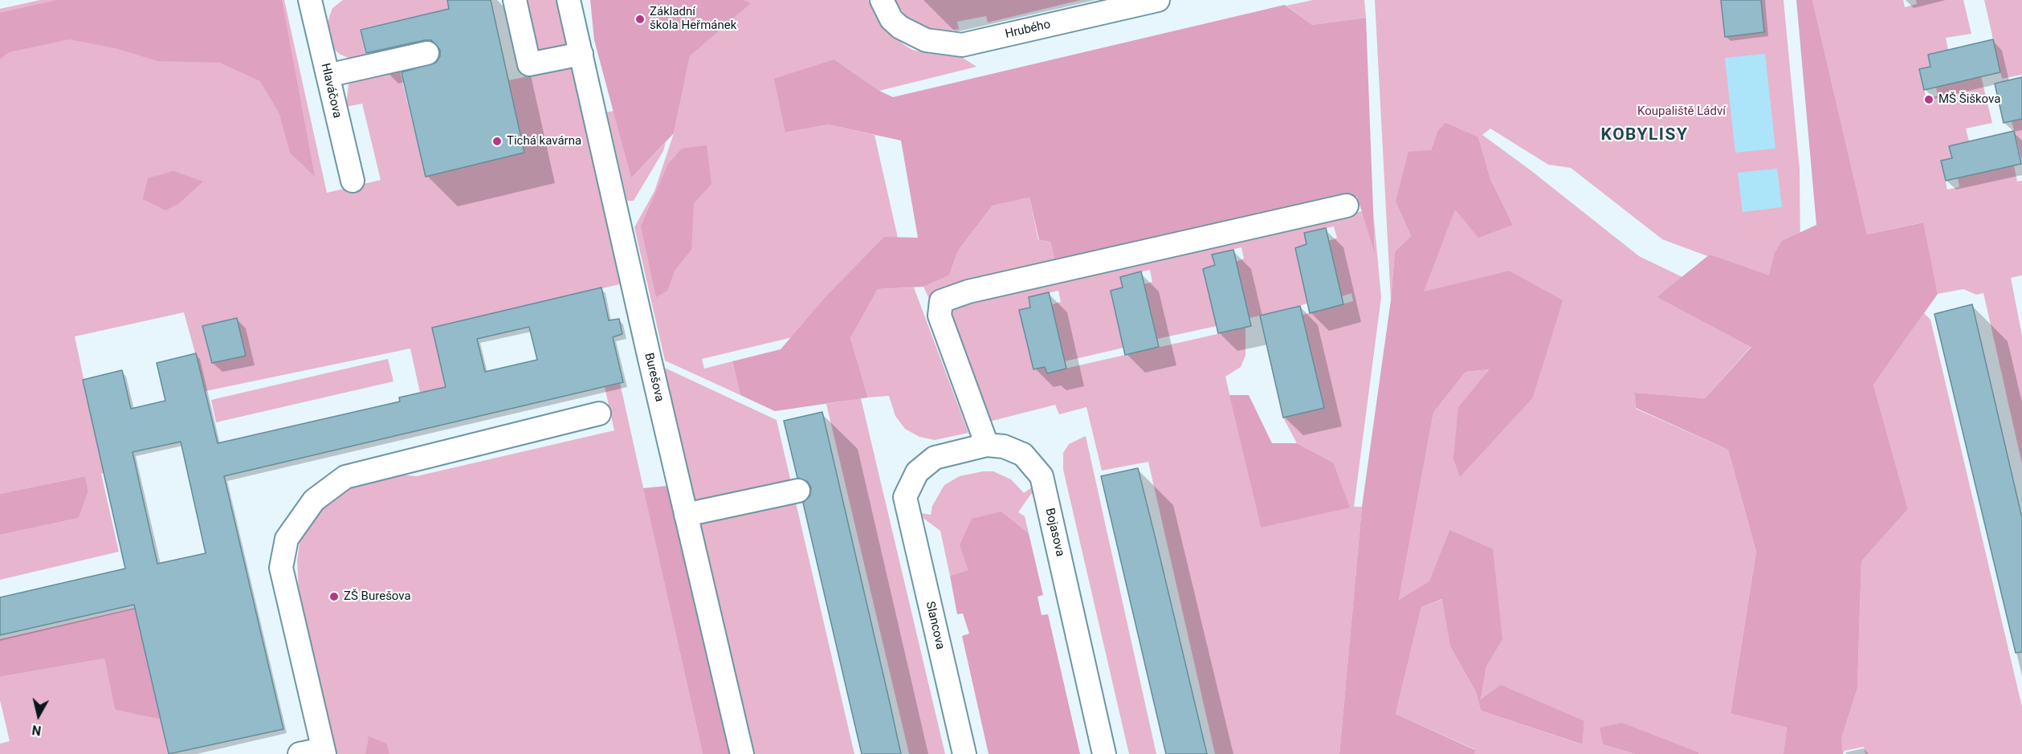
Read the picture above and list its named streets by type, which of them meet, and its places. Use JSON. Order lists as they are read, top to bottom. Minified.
{"streets":{"street":["Hrubého","Hlaváčova","Burešova","Bojasova","Slancova"]},"crossings":[["Bojasova","Slancova"]],"districts":["KOBYLISY"],"parks":["Koupaliště Ládví"],"places":["Základní škola Heřmánek","MŠ Šiškova","Tichá kavárna","ZŠ Burešova"],"north":"bottom"}
